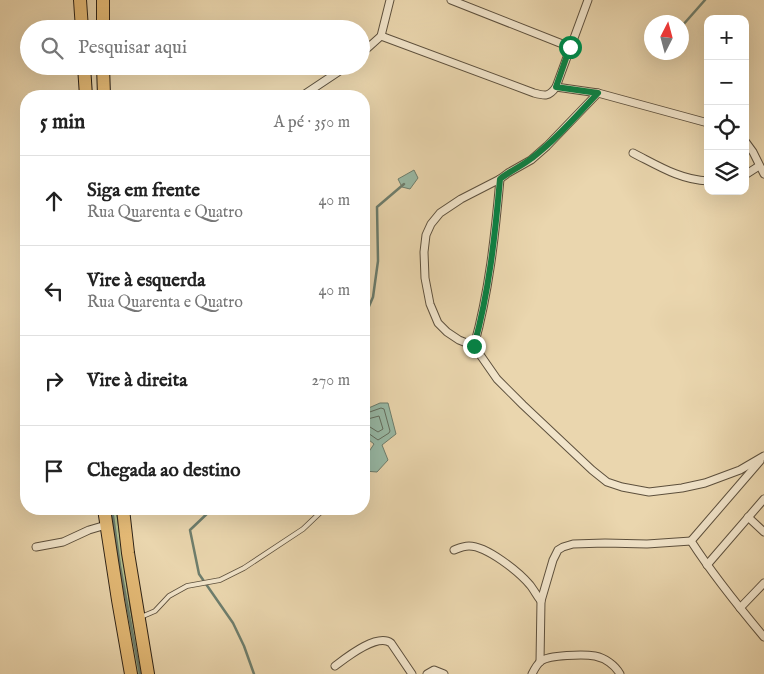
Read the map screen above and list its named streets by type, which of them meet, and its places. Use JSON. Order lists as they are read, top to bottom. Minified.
{"north":"top","page":{"map_buttons":["+","−"],"search":"Pesquisar aqui","heading":["5 min","A pé · 350 m"],"list":[["Siga em frente","Rua Quarenta e Quatro","40 m"],["Vire à esquerda","Rua Quarenta e Quatro","40 m"],["Vire à direita","270 m"],"Chegada ao destino"]}}
